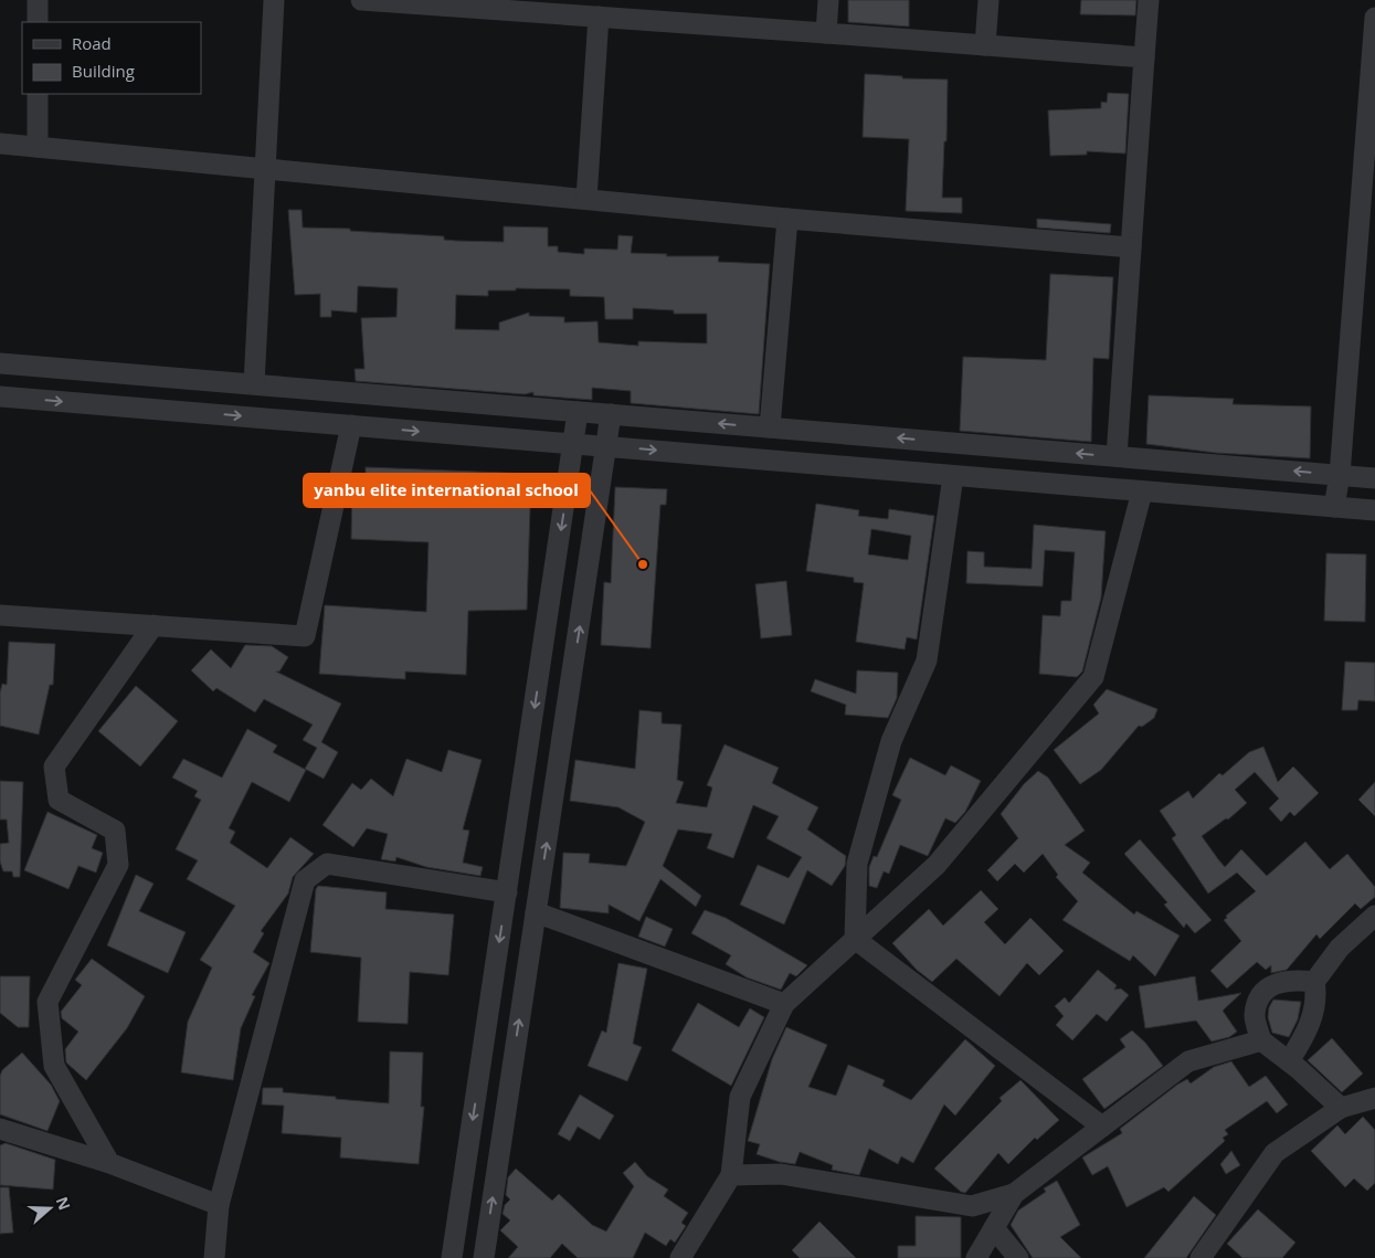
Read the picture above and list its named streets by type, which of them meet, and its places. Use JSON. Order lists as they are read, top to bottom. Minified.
{"places":["yanbu elite international school"],"legend":["Road","Building"],"north":"right"}
